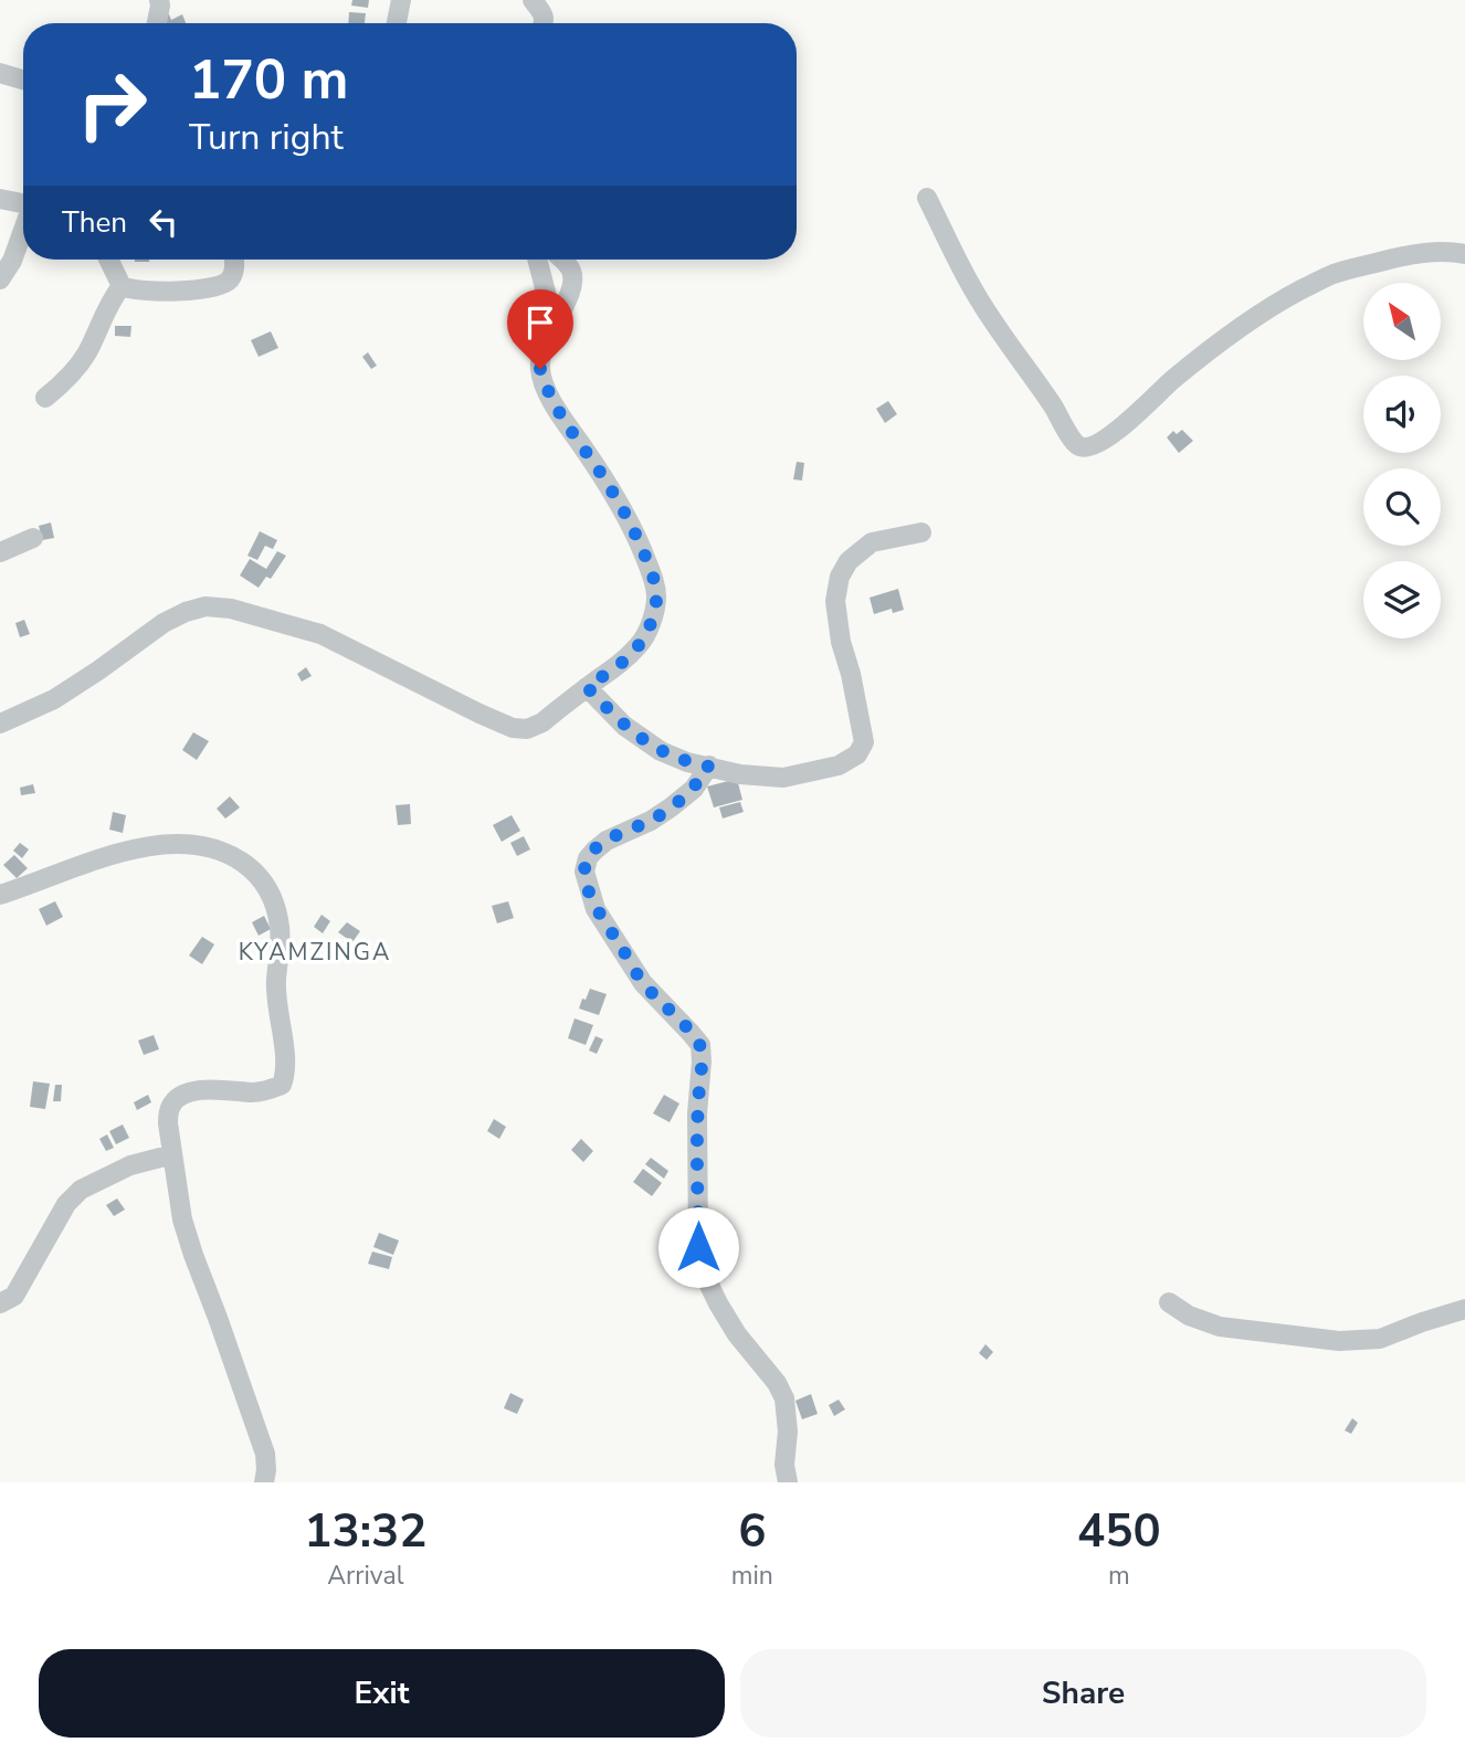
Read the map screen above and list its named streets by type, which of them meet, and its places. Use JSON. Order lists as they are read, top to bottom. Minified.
{"districts":["KYAMZINGA"],"north":"top left","page":{"turn":["170 m","Turn right"],"then":"Then","eta":["13:32","Arrival","6","min","450","m"],"buttons":["Exit","Share"]}}
